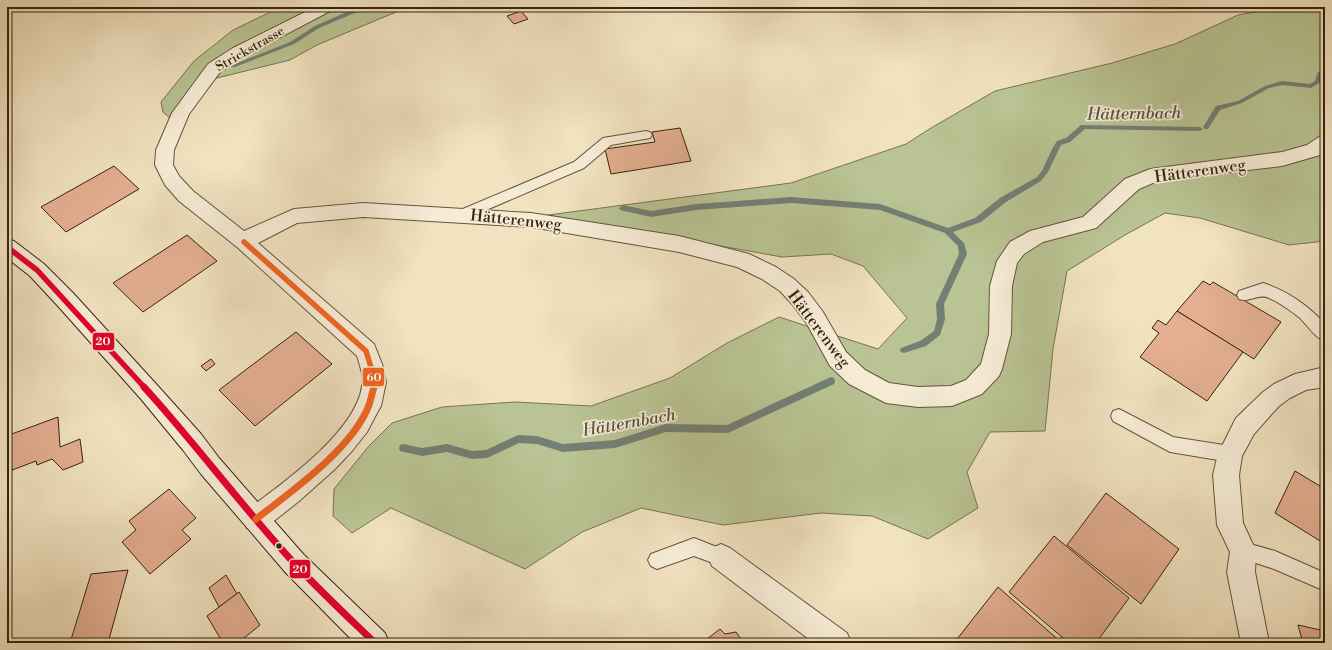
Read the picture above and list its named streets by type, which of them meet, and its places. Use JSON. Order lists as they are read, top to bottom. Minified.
{"streets":{"street":["Strickstrasse","Hätterenweg"]},"crossings":[["Strickstrasse","Hätterenweg"]],"water":["Hätternbach"],"lines":["transit line 60","transit line 20"]}
